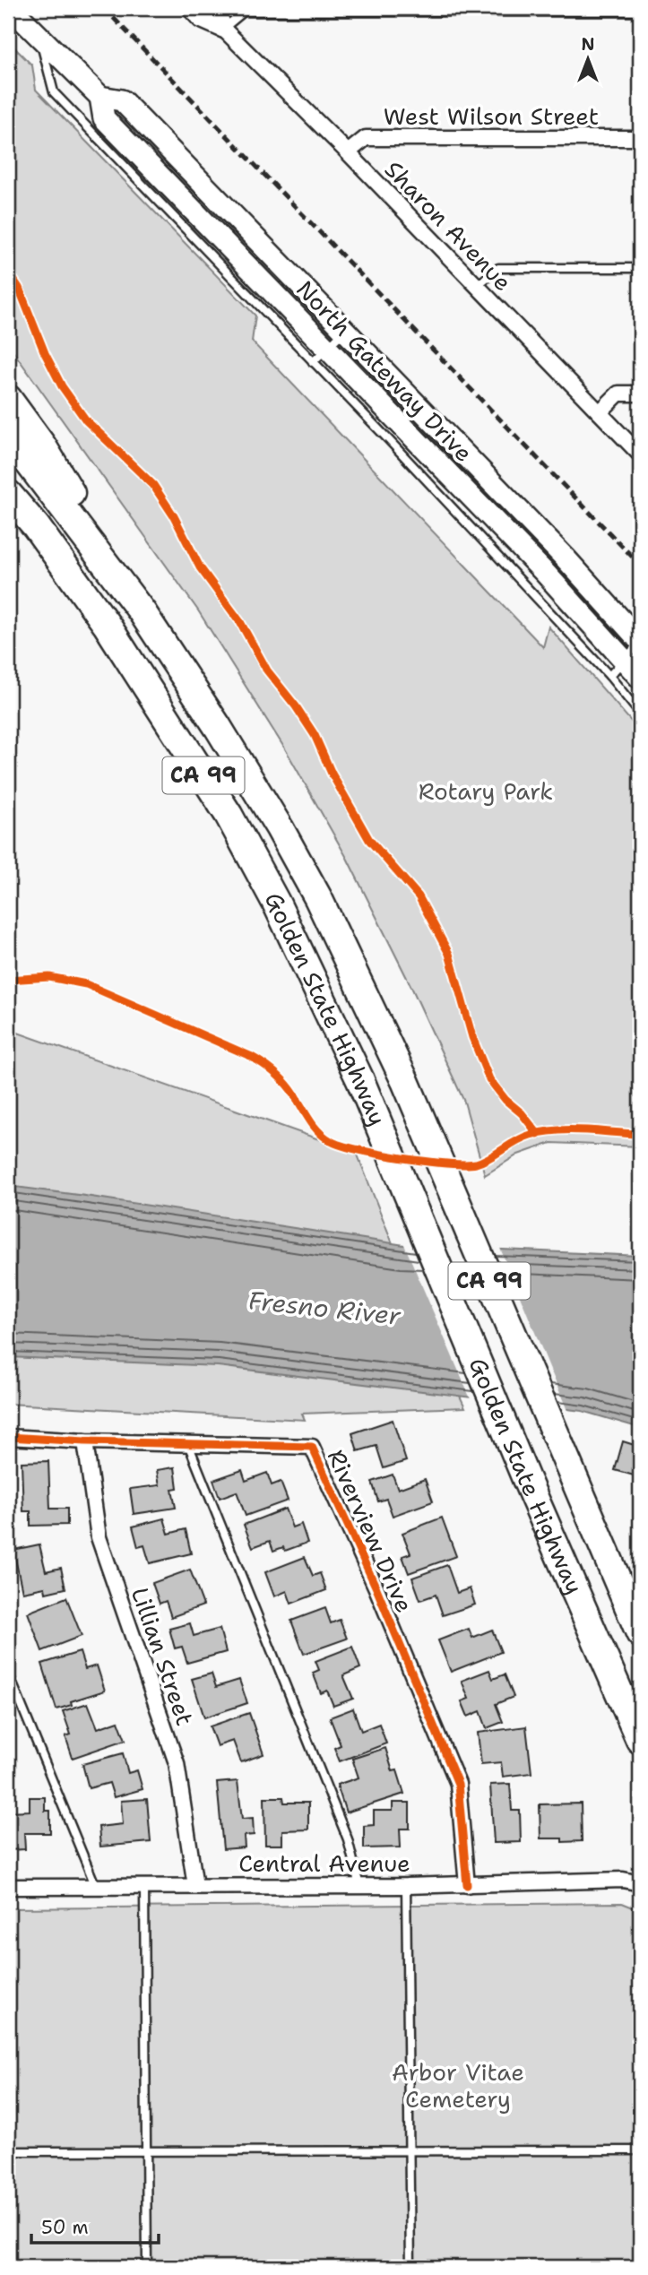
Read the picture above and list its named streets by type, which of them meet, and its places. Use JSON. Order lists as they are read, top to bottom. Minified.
{"streets":{"highway":["CA 99","Golden State Highway"],"main road":["North Gateway Drive"],"street":["West Wilson Street","Sharon Avenue","Riverview Drive","Lillian Street","Central Avenue"]},"crossings":[["West Wilson Street","Sharon Avenue"],["Riverview Drive","Lillian Street"],["Riverview Drive","Central Avenue"],["Lillian Street","Central Avenue"]],"water":["Fresno River"],"parks":["Rotary Park","Arbor Vitae Cemetery"],"scale_bar":"50 m","north":"top"}
